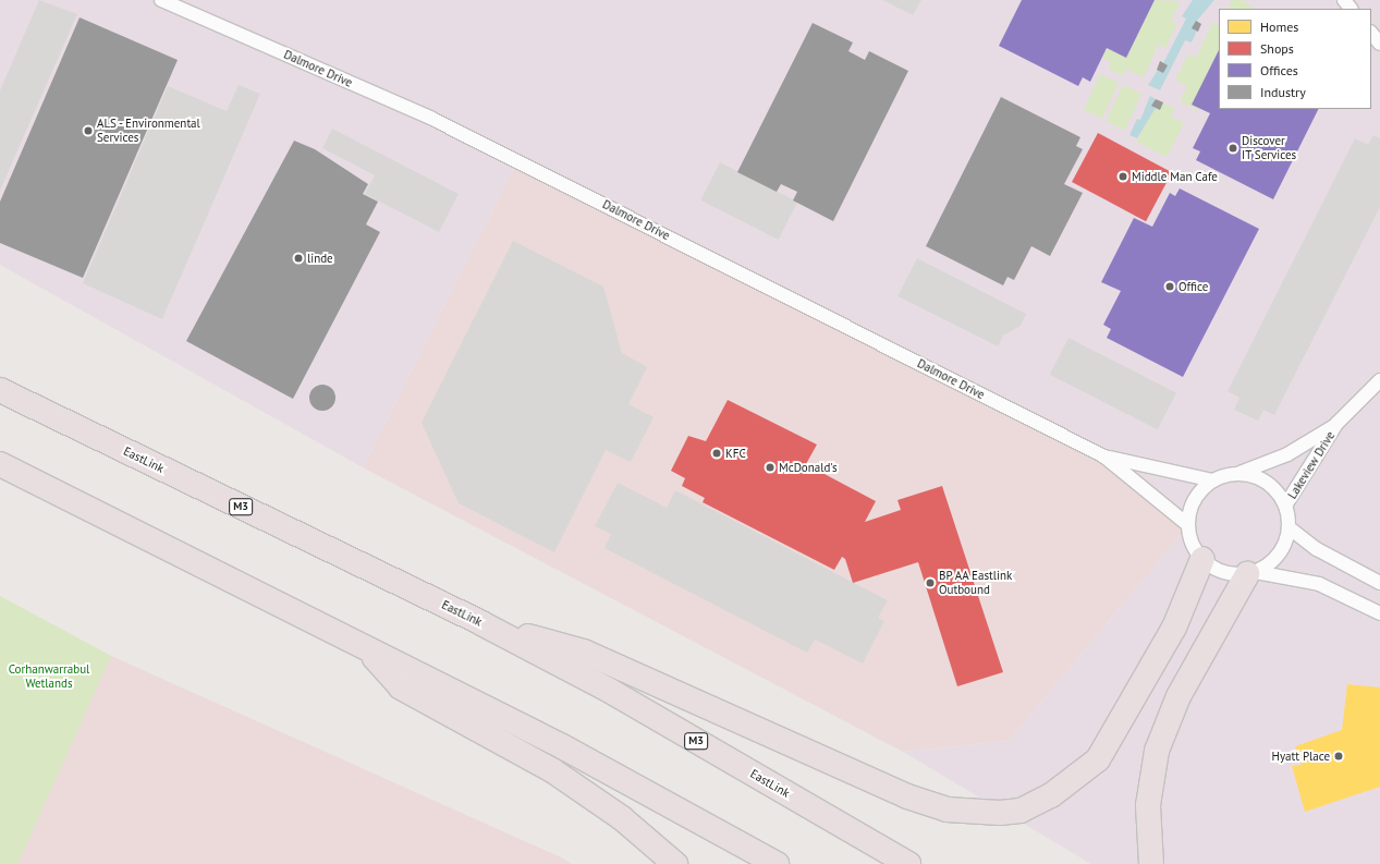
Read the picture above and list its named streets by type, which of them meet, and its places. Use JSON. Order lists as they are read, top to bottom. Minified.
{"streets":{"highway":["EastLink","M3"],"street":["Dalmore Drive","Lakeview Drive"]},"crossings":[["Dalmore Drive","Lakeview Drive"]],"parks":["Corhanwarrabul Wetlands"],"places":["ALS - Environmental Services","Discover IT Services","Middle Man Cafe","linde","Office","KFC","McDonald's","BP AA Eastlink Outbound","Hyatt Place"],"legend":["Homes","Shops","Offices","Industry"]}
